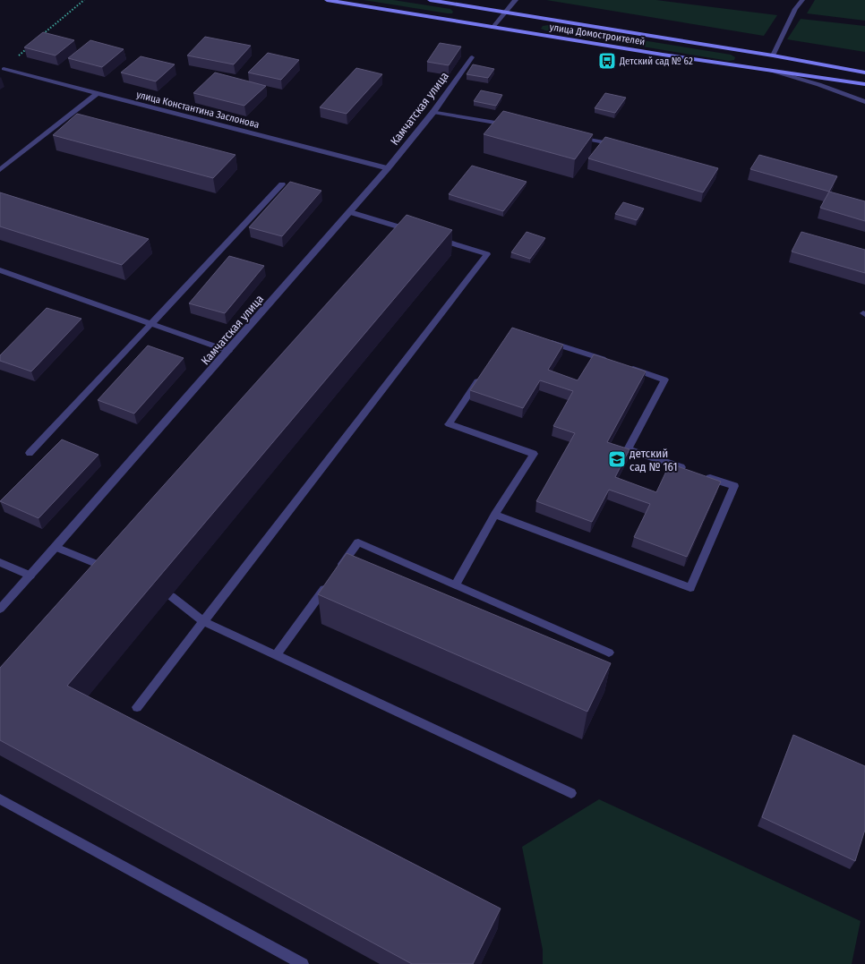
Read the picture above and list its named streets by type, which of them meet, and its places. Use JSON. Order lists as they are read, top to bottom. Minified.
{"streets":{"main road":["улица Домостроителей"],"street":["Камчатская улица","улица Константина Заслонова"]},"crossings":[["Камчатская улица","улица Константина Заслонова"]],"places":{"bus stop":["Детский сад № 62"],"school or university":["детский сад № 161"]}}
